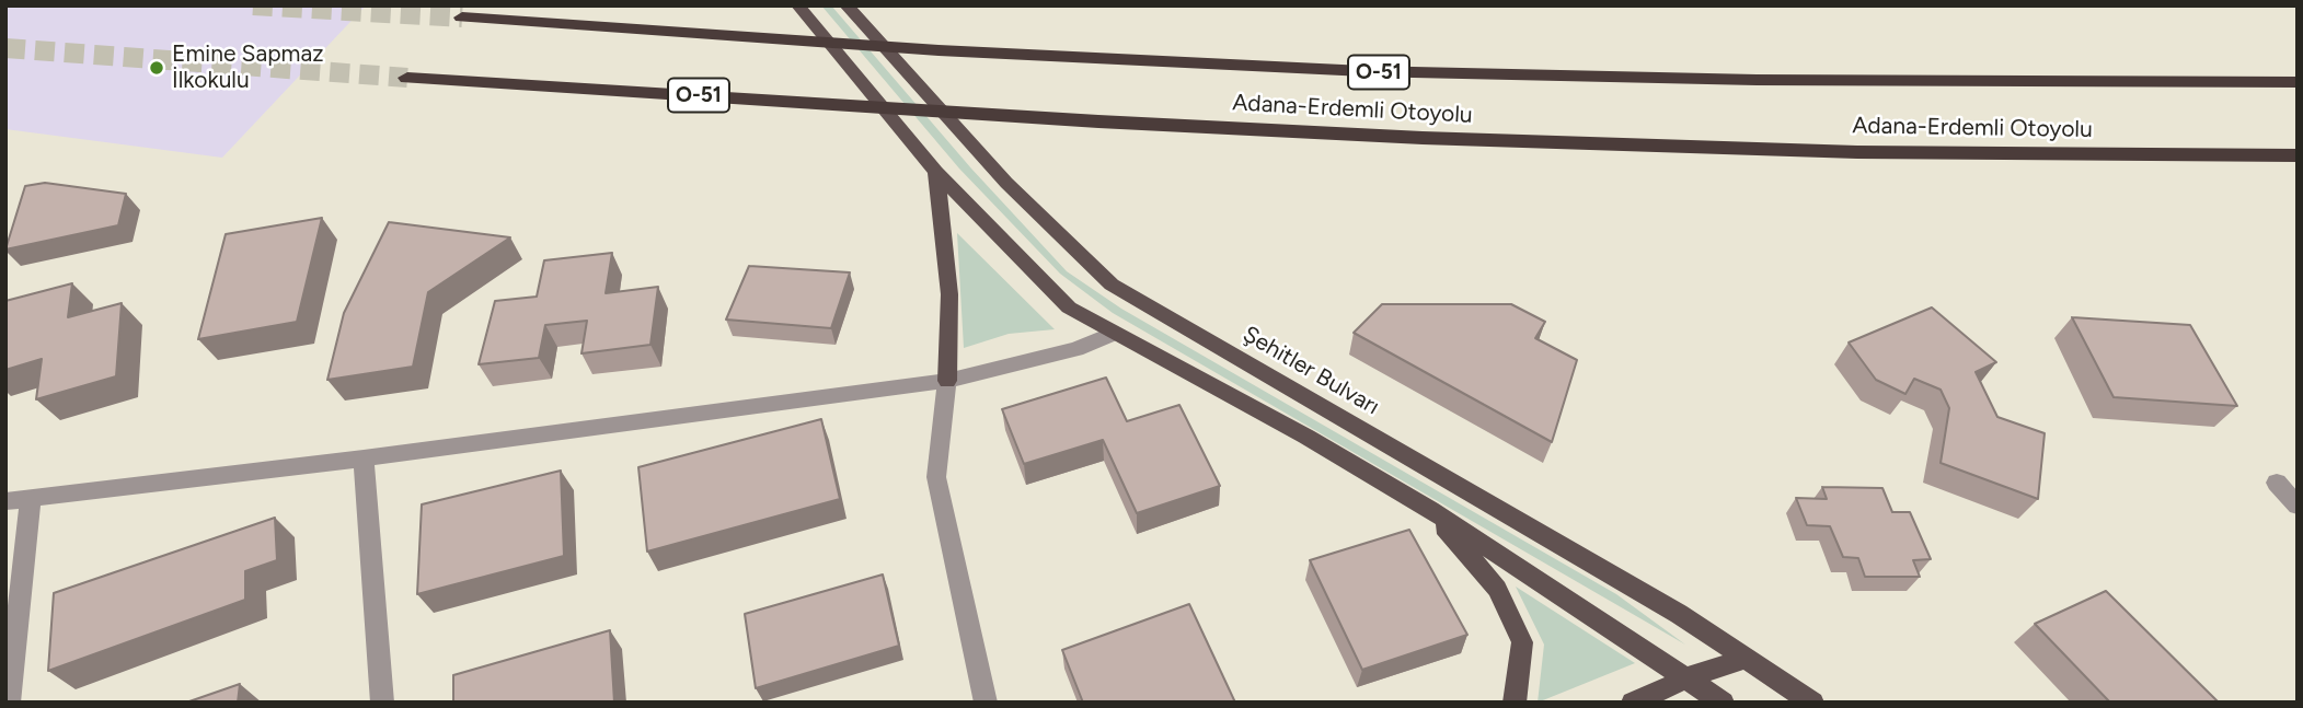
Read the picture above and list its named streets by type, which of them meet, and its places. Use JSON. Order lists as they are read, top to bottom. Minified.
{"streets":{"highway":["O-51","Adana-Erdemli Otoyolu"],"main road":["Şehitler Bulvarı"]},"places":["Emine Sapmaz İlkokulu"]}
